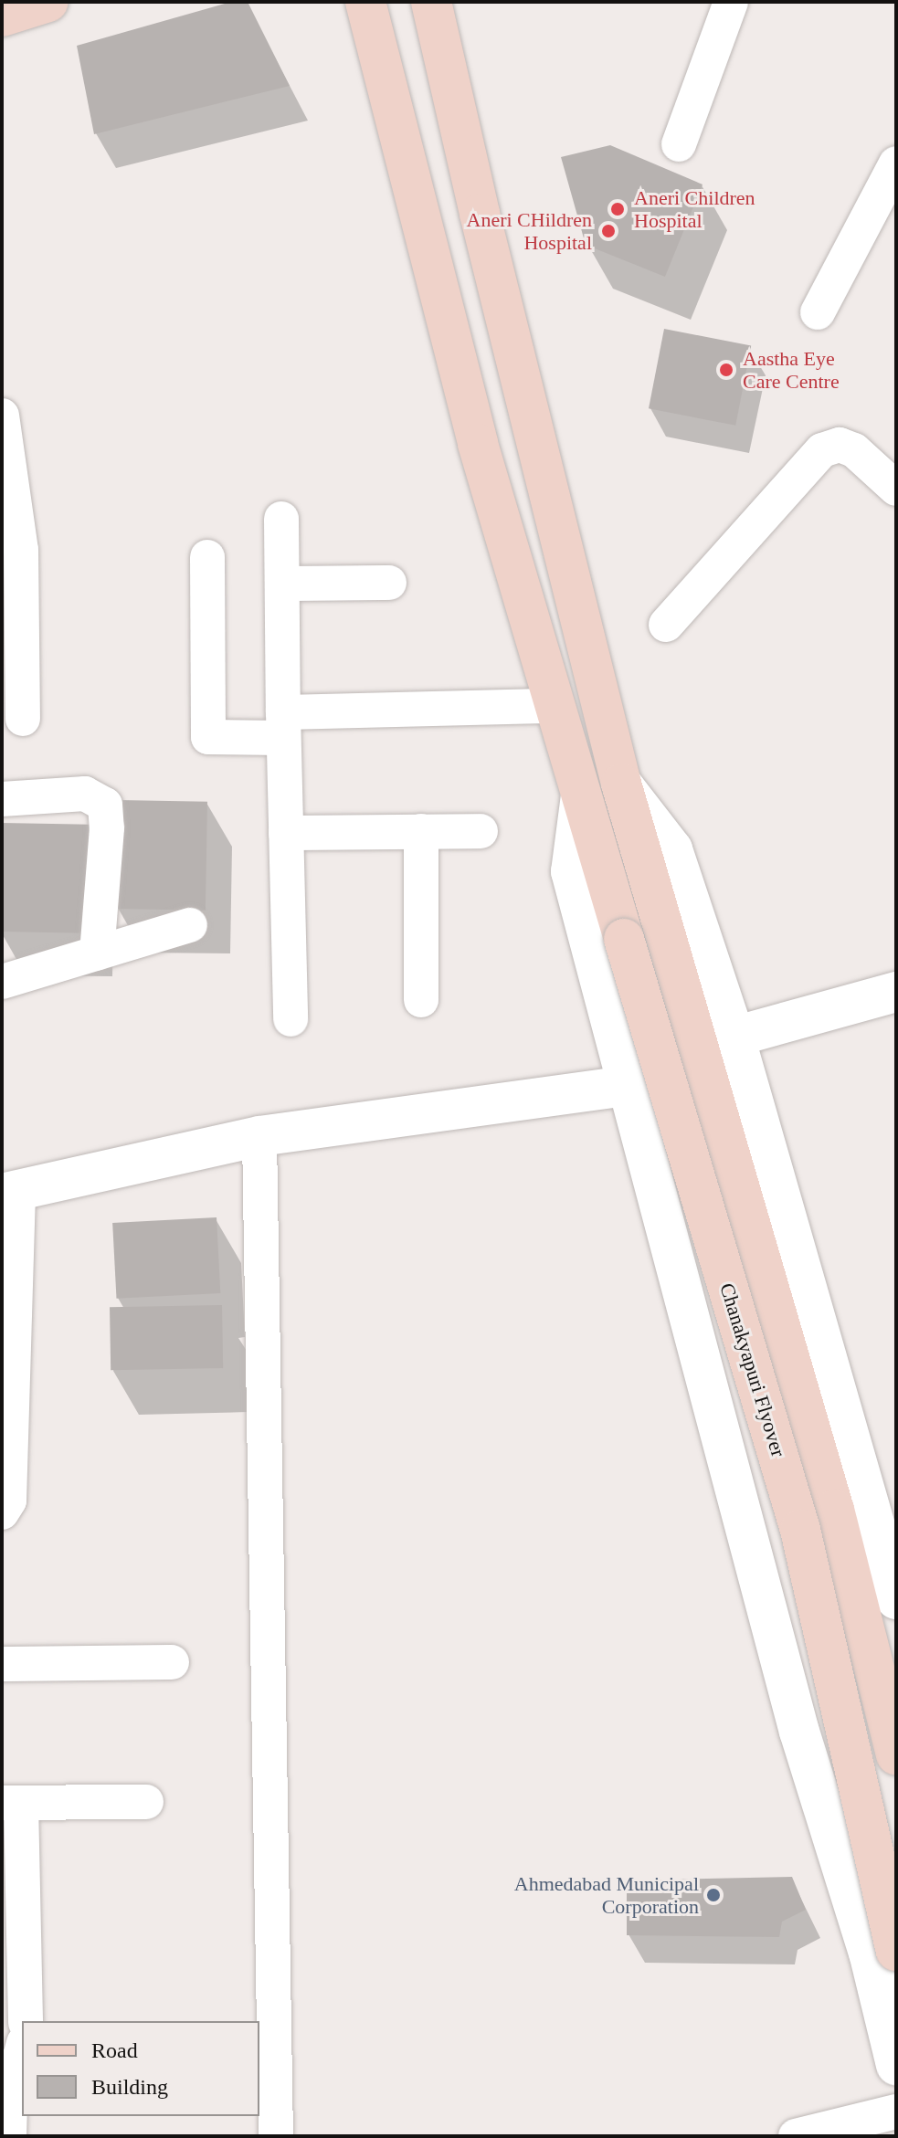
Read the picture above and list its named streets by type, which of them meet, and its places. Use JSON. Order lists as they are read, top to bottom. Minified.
{"streets":{"main road":["Chanakyapuri Flyover"]},"places":["Aneri Children Hospital","Aneri CHildren Hospital","Aastha Eye Care Centre","Ahmedabad Municipal Corporation"],"legend":["Road","Building"]}
